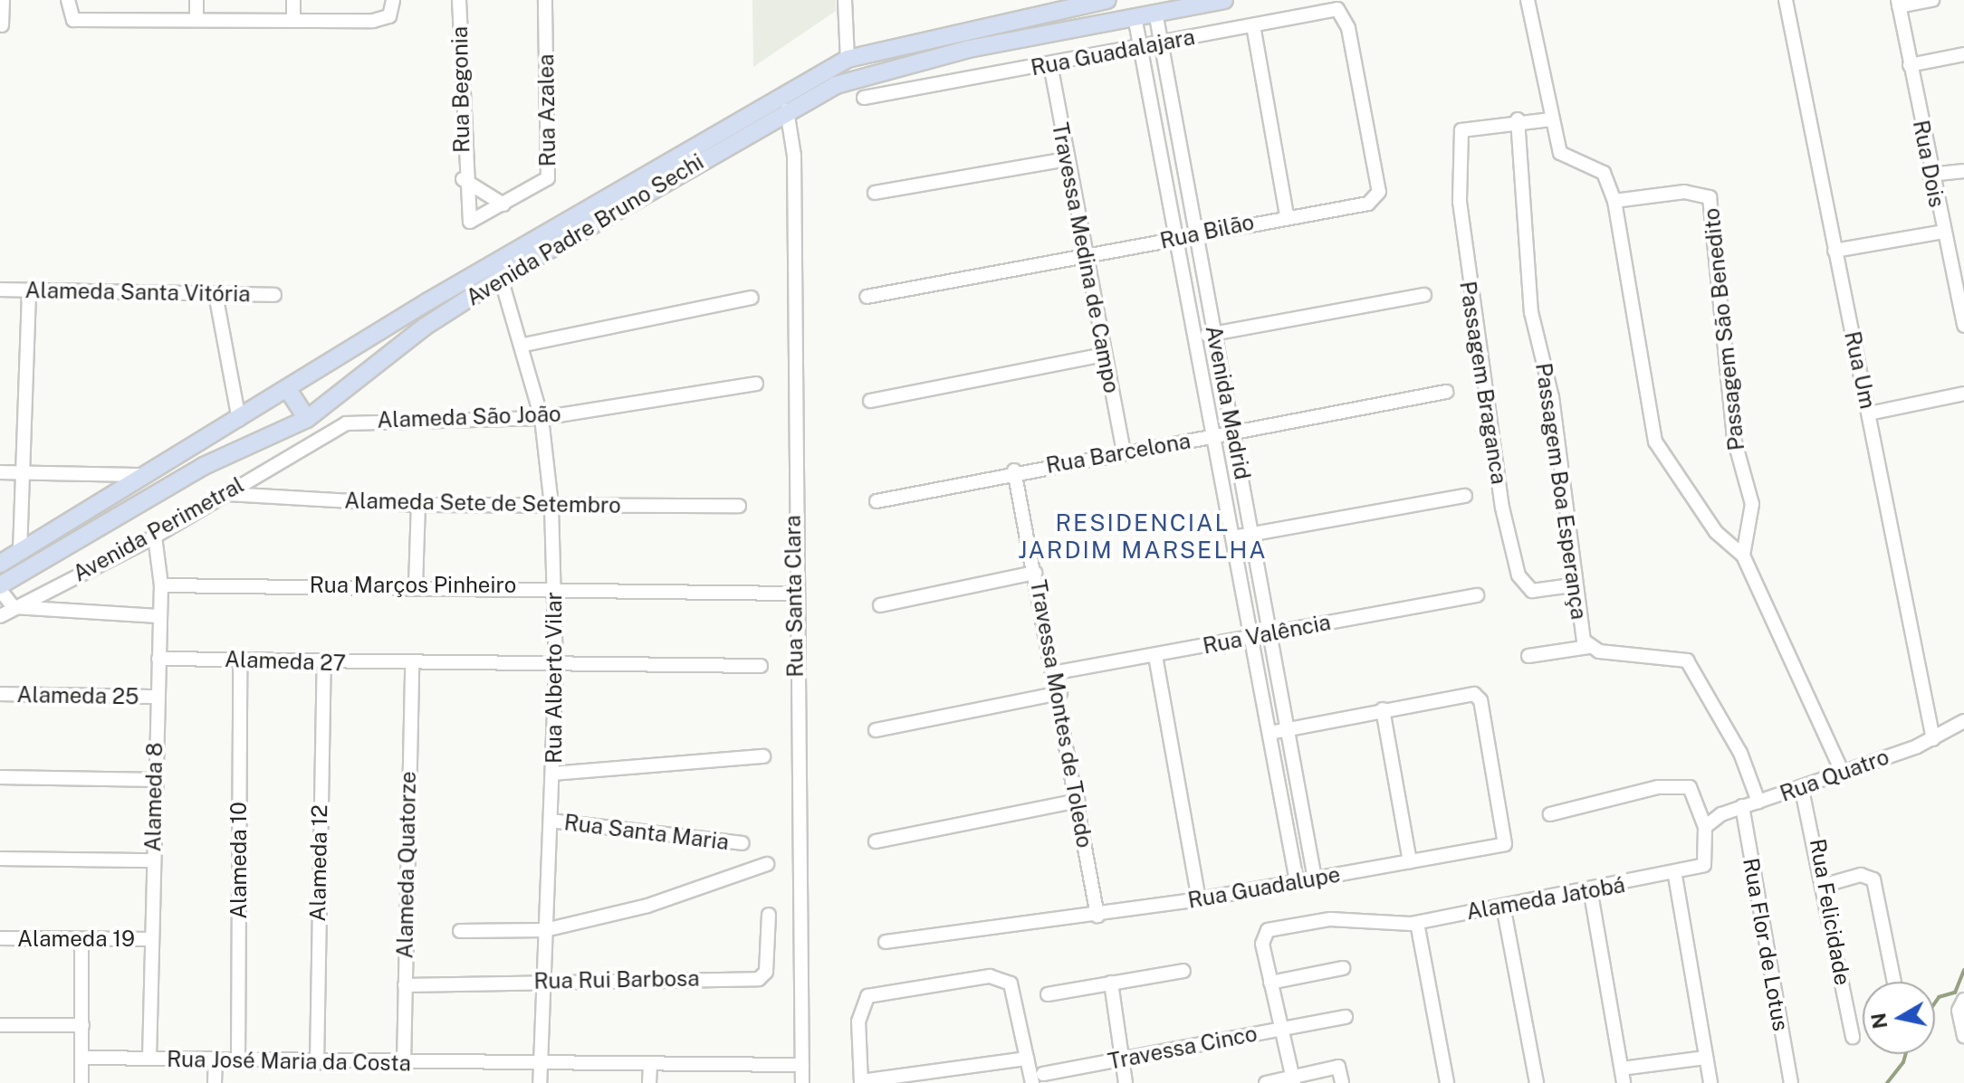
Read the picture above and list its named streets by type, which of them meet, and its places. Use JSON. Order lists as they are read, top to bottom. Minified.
{"streets":{"main road":["Avenida Padre Bruno Sechi"],"street":["Rua Guadalajara","Rua Begonia","Rua Azalea","Rua Dois","Rua Bilão","Travessa Medina de Campo","Alameda Santa Vitória","Passagem São Benedito","Rua Um","Passagem Braganca","Avenida Madrid","Alameda São João","Rua Barcelona","Passagem Boa Esperança","Alameda Sete de Setembro","Avenida Perimetral","Rua Marços Pinheiro","Rua Santa Clara","Rua Valência","Alameda 27","Rua Alberto Vilar","Alameda 25","Travessa Montes de Toledo","Rua Quatro","Alameda 8","Rua Santa Maria","Alameda 10","Alameda 12","Alameda Quatorze","Rua Guadalupe","Alameda Jatobá","Rua Felicidade","Alameda 19","Rua Flor de Lotus","Rua Rui Barbosa","Travessa Cinco","Rua José Maria da Costa"]},"crossings":[["Rua Guadalajara","Rua Bilão"],["Rua Guadalajara","Travessa Medina de Campo"],["Rua Guadalajara","Avenida Madrid"],["Rua Begonia","Rua Azalea"],["Avenida Padre Bruno Sechi","Avenida Madrid"],["Avenida Padre Bruno Sechi","Rua Santa Clara"],["Avenida Padre Bruno Sechi","Rua Alberto Vilar"],["Rua Bilão","Travessa Medina de Campo"],["Rua Bilão","Avenida Madrid"],["Travessa Medina de Campo","Rua Barcelona"],["Rua Um","Rua Quatro"],["Passagem Braganca","Passagem Boa Esperança"],["Avenida Madrid","Rua Barcelona"],["Avenida Madrid","Rua Valência"],["Avenida Madrid","Rua Guadalupe"],["Alameda São João","Avenida Perimetral"],["Alameda São João","Rua Alberto Vilar"],["Rua Barcelona","Travessa Montes de Toledo"],["Passagem Boa Esperança","Rua Quatro"],["Alameda Sete de Setembro","Avenida Perimetral"],["Alameda Sete de Setembro","Rua Alberto Vilar"],["Avenida Perimetral","Alameda 8"],["Rua Marços Pinheiro","Rua Santa Clara"],["Rua Marços Pinheiro","Rua Alberto Vilar"],["Rua Marços Pinheiro","Alameda 8"],["Rua Santa Clara","Rua José Maria da Costa"],["Rua Valência","Travessa Montes de Toledo"],["Alameda 27","Rua Alberto Vilar"],["Alameda 27","Alameda 8"],["Alameda 27","Alameda 10"],["Alameda 27","Alameda 12"],["Alameda 27","Alameda Quatorze"],["Rua Alberto Vilar","Rua Santa Maria"],["Rua Alberto Vilar","Rua Rui Barbosa"],["Rua Alberto Vilar","Rua José Maria da Costa"],["Alameda 25","Alameda 8"],["Travessa Montes de Toledo","Rua Guadalupe"],["Rua Quatro","Rua Felicidade"],["Rua Quatro","Rua Flor de Lotus"],["Alameda 8","Alameda 19"],["Alameda 8","Rua José Maria da Costa"],["Alameda 10","Rua José Maria da Costa"],["Alameda 12","Rua José Maria da Costa"],["Alameda Quatorze","Rua Rui Barbosa"],["Alameda Quatorze","Rua José Maria da Costa"]],"districts":["RESIDENCIAL JARDIM MARSELHA"],"north":"left"}
